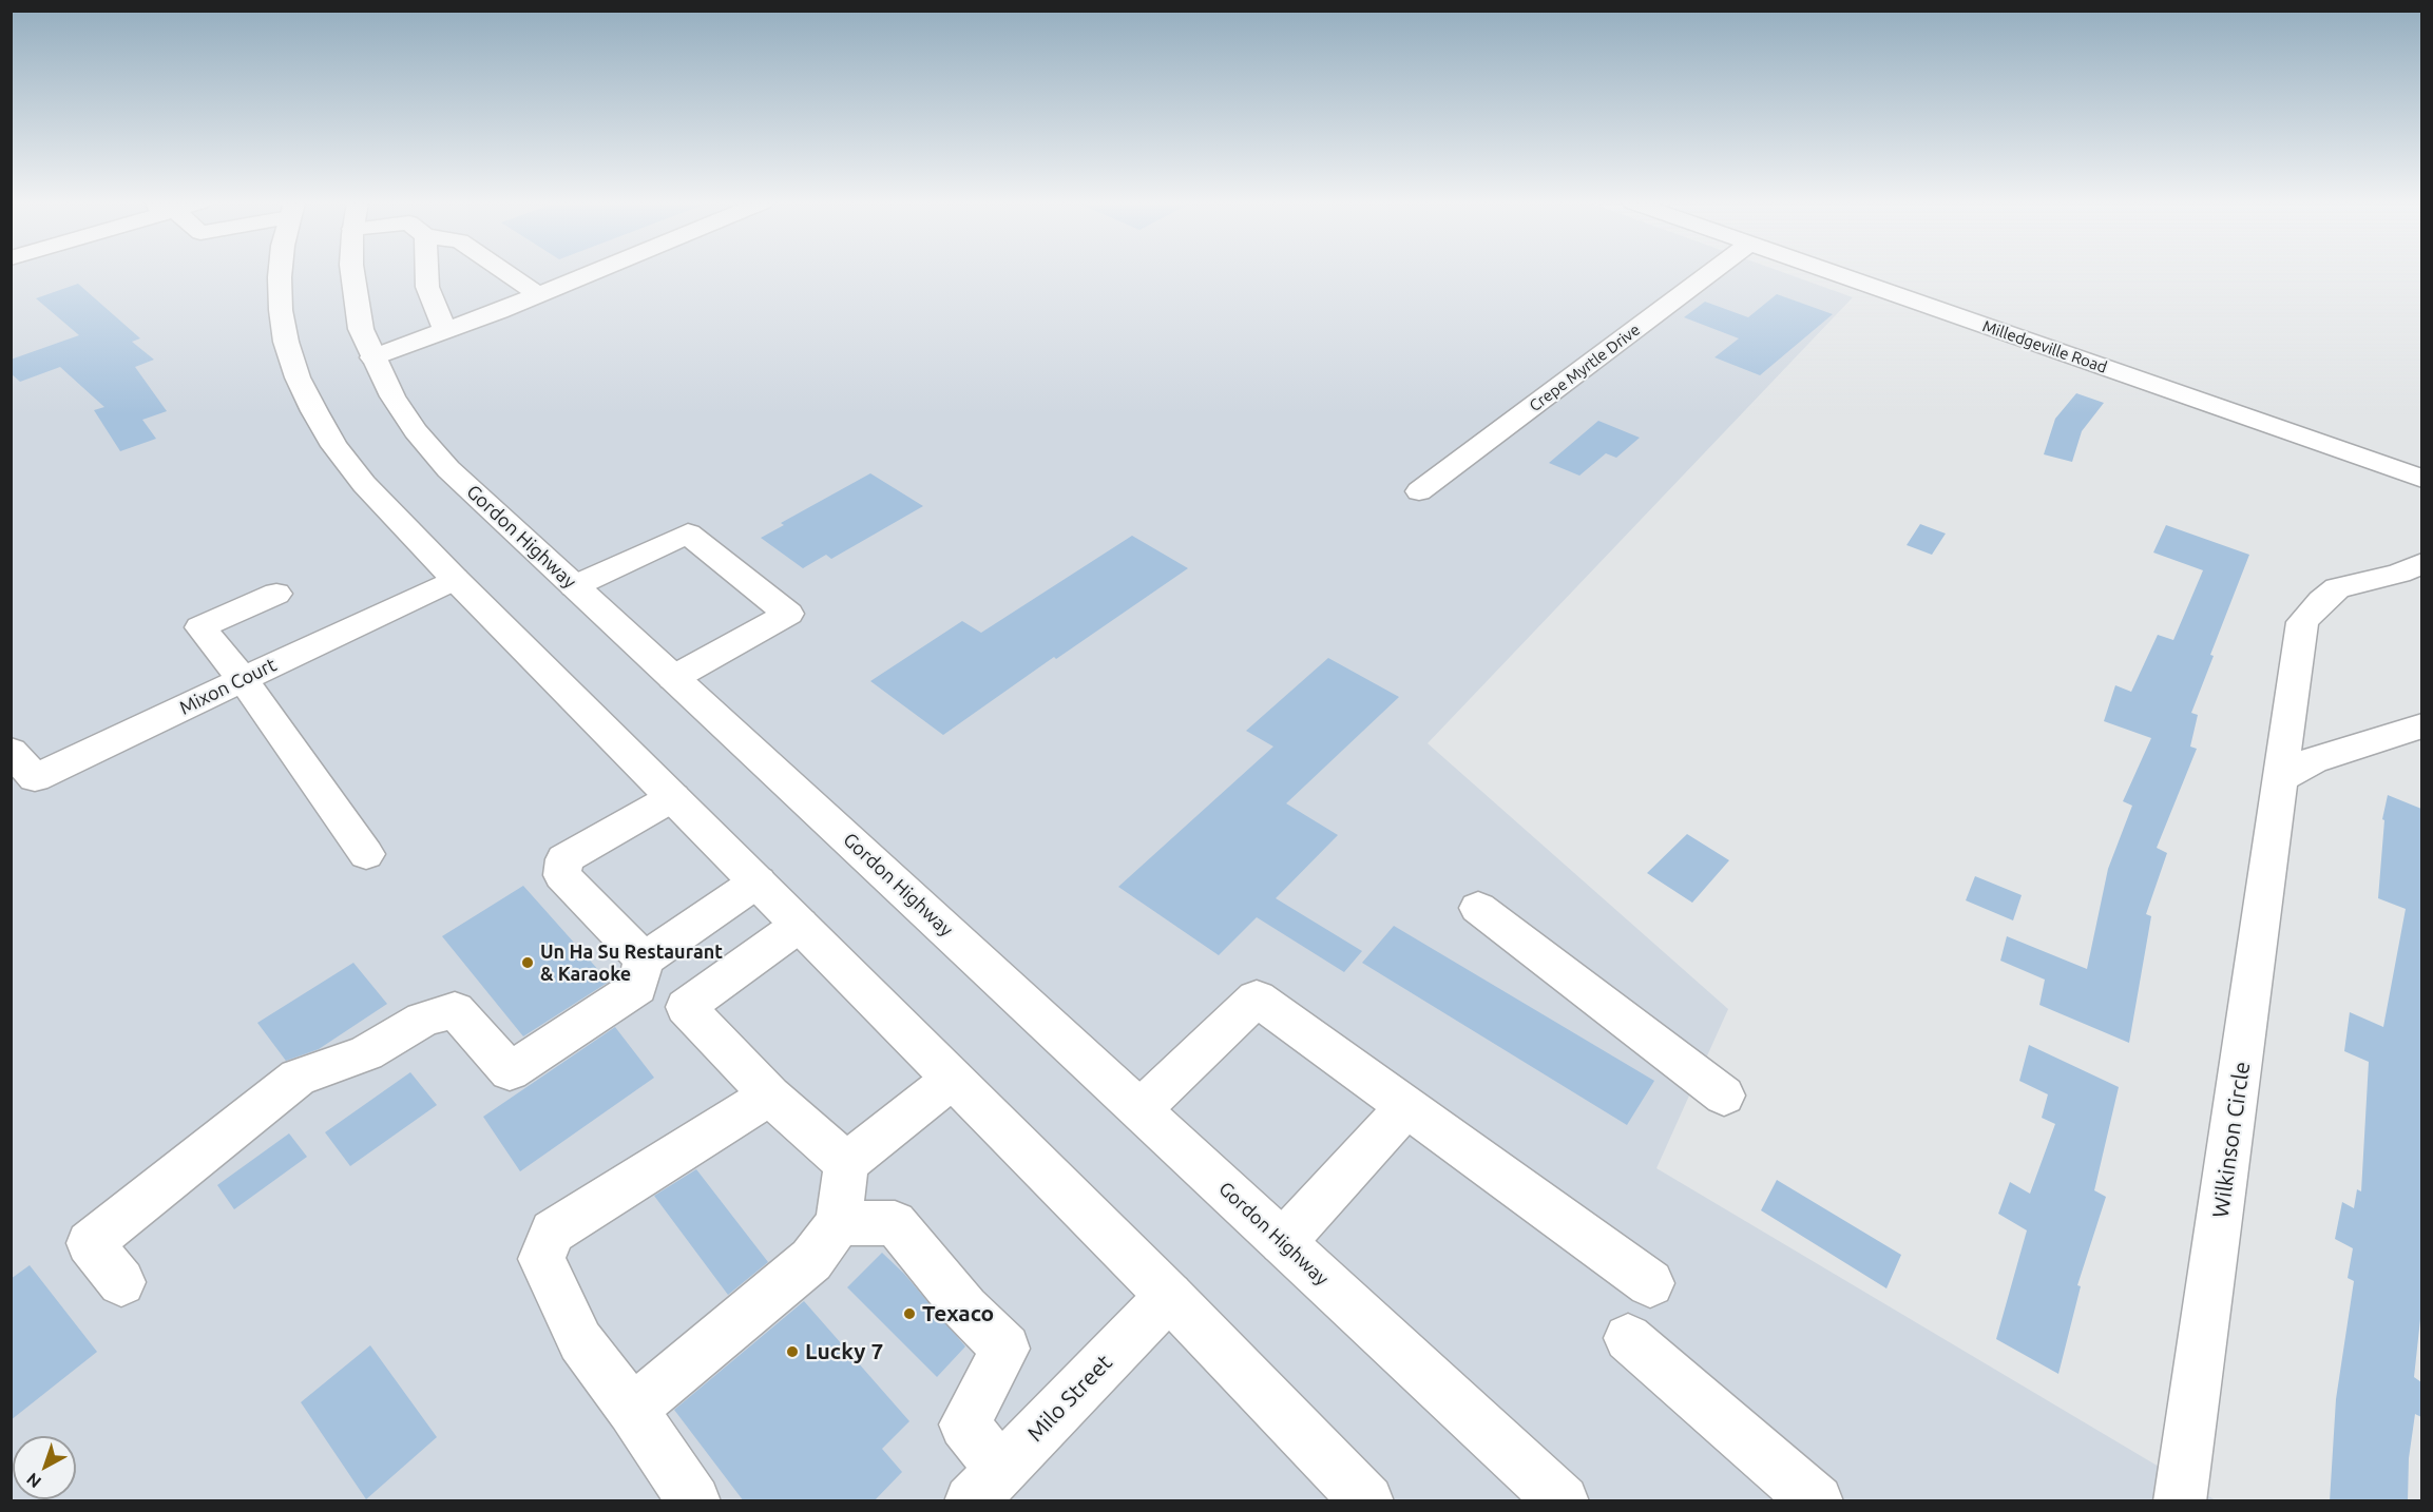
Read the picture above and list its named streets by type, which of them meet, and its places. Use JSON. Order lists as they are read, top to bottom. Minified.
{"streets":{"main road":["Milledgeville Road","Crepe Myrtle Drive","Gordon Highway","Mixon Court","Wilkinson Circle","Milo Street"]},"places":["Un Ha Su Restaurant & Karaoke","Texaco","Lucky 7"],"north":"bottom left"}
